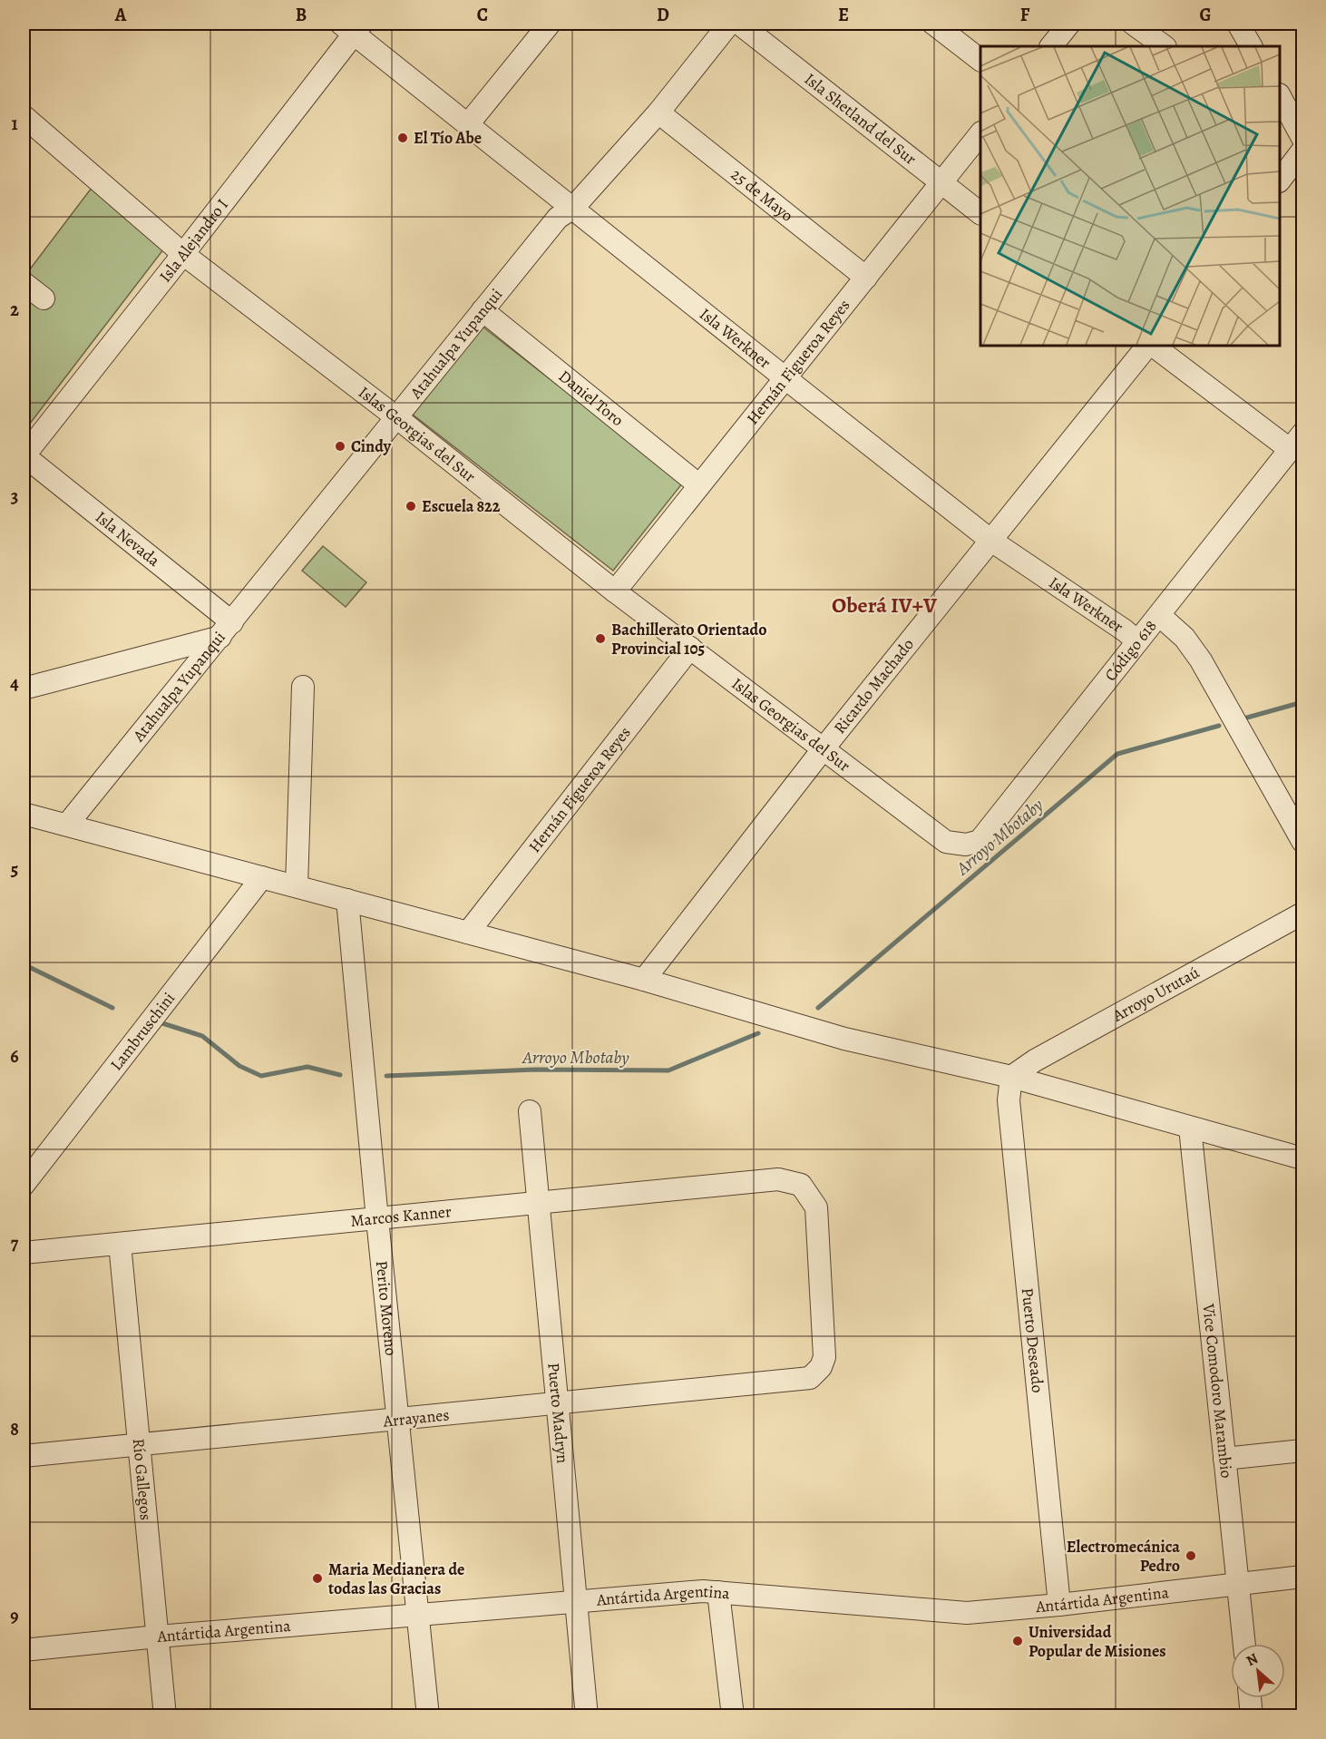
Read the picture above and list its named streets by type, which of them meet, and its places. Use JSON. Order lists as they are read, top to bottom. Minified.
{"streets":{"street":["Isla Shetland del Sur","25 de Mayo","Isla Alejandro I","Isla Werkner","Atahualpa Yupanqui","Hernán Figueroa Reyes","Daniel Toro","Islas Georgias del Sur","Isla Nevada","Código 618","Ricardo Machado","Arroyo Urutaú","Lambruschini","Marcos Kanner","Perito Moreno","Puerto Deseado","Vice Comodoro Marambio","Puerto Madryn","Arrayanes","Río Gallegos","Antártida Argentina"]},"crossings":[["Isla Shetland del Sur","Hernán Figueroa Reyes"],["25 de Mayo","Atahualpa Yupanqui"],["25 de Mayo","Hernán Figueroa Reyes"],["Isla Alejandro I","Isla Werkner"],["Isla Alejandro I","Islas Georgias del Sur"],["Isla Alejandro I","Isla Nevada"],["Isla Werkner","Atahualpa Yupanqui"],["Isla Werkner","Hernán Figueroa Reyes"],["Isla Werkner","Código 618"],["Isla Werkner","Ricardo Machado"],["Atahualpa Yupanqui","Daniel Toro"],["Atahualpa Yupanqui","Islas Georgias del Sur"],["Atahualpa Yupanqui","Isla Nevada"],["Hernán Figueroa Reyes","Daniel Toro"],["Hernán Figueroa Reyes","Islas Georgias del Sur"],["Islas Georgias del Sur","Código 618"],["Islas Georgias del Sur","Ricardo Machado"],["Arroyo Urutaú","Puerto Deseado"],["Marcos Kanner","Perito Moreno"],["Marcos Kanner","Puerto Madryn"],["Marcos Kanner","Arrayanes"],["Marcos Kanner","Río Gallegos"],["Perito Moreno","Arrayanes"],["Perito Moreno","Antártida Argentina"],["Puerto Deseado","Antártida Argentina"],["Vice Comodoro Marambio","Antártida Argentina"],["Puerto Madryn","Arrayanes"],["Puerto Madryn","Antártida Argentina"],["Arrayanes","Río Gallegos"],["Río Gallegos","Antártida Argentina"]],"districts":["Oberá IV+V"],"water":["Arroyo Mbotaby"],"places":["El Tío Abe","Cindy","Escuela 822","Bachillerato Orientado Provincial 105","Electromecánica Pedro","Maria Medianera de todas las Gracias","Universidad Popular de Misiones"],"north":"top left","grid":{"columns":["A","B","C","D","E","F","G"],"rows":["1","2","3","4","5","6","7","8","9"]}}
